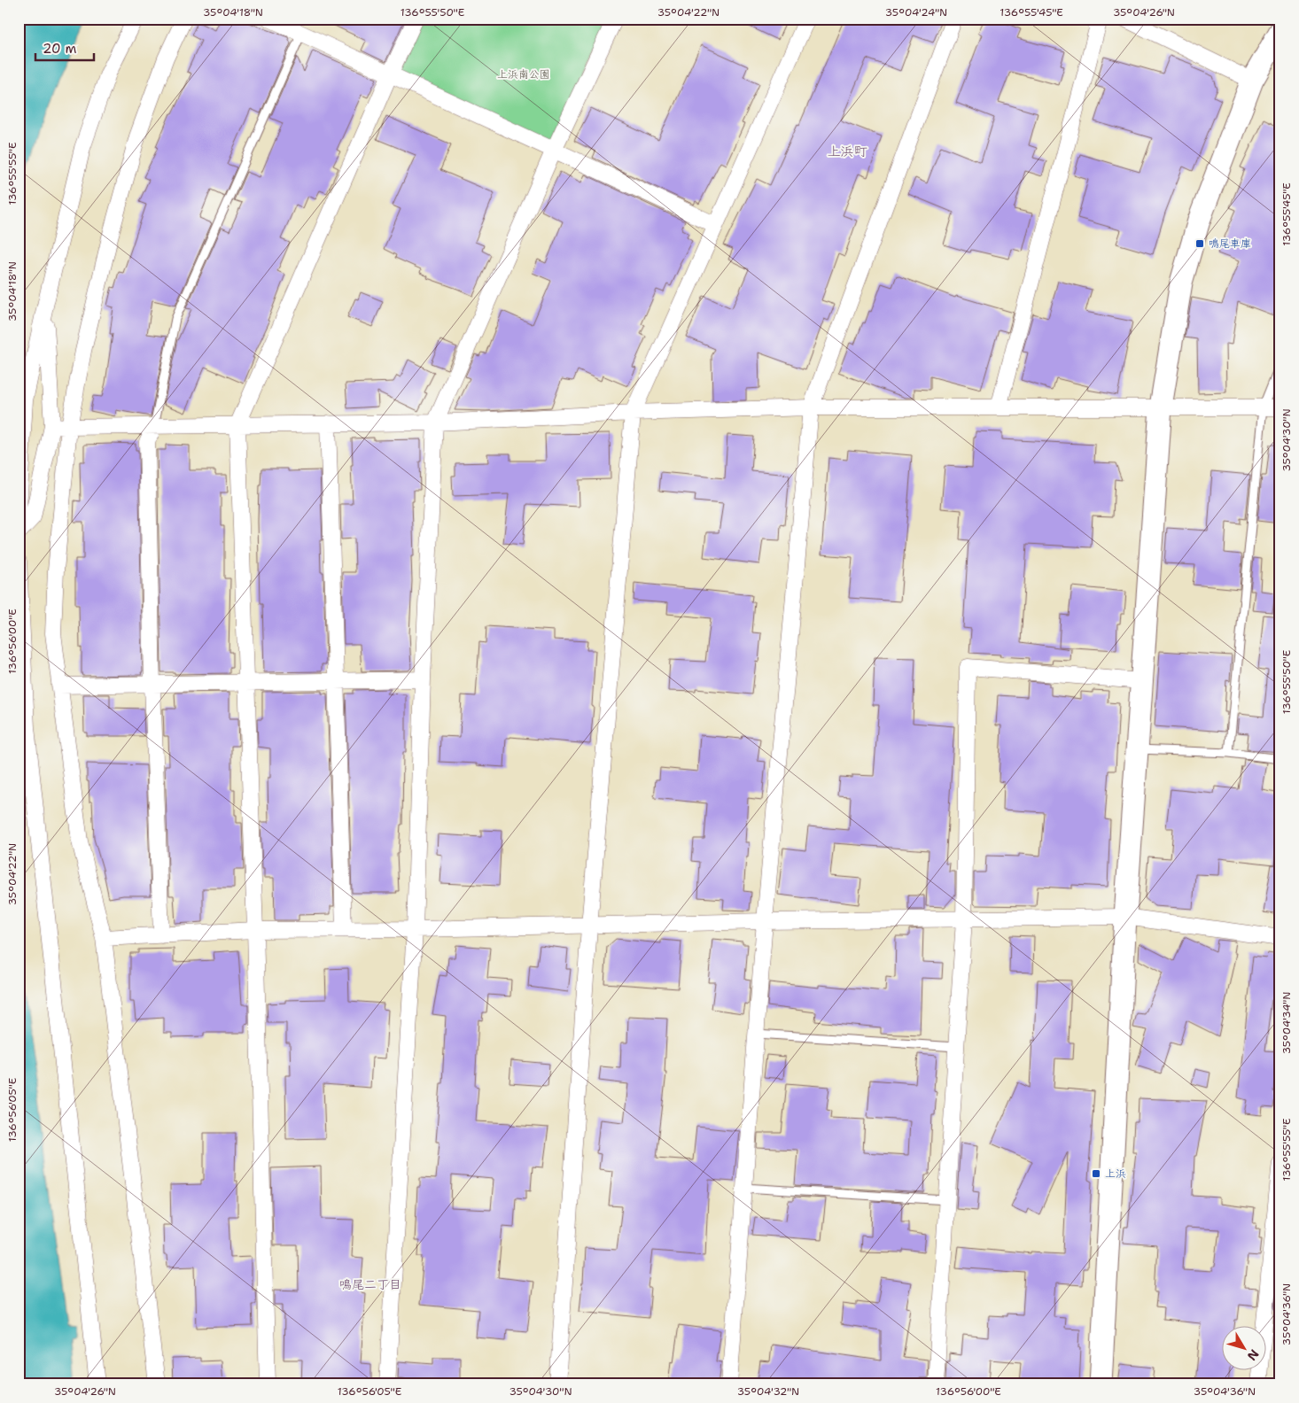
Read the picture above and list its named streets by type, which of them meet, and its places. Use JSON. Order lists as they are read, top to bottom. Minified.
{"districts":["上浜町","鳴尾二丁目"],"parks":["上浜南公園"],"places":{"transit":["鳴尾車庫","上浜"]},"scale_bar":"20 m","north":"bottom right","coordinates":["35°04'18\"N","136°55'50\"E","35°04'22\"N","35°04'24\"N","136°55'45\"E","35°04'26\"N","136°55'55\"E","35°04'30\"N","136°56'00\"E","35°04'34\"N","136°56'05\"E","35°04'36\"N","35°04'32\"N"]}
